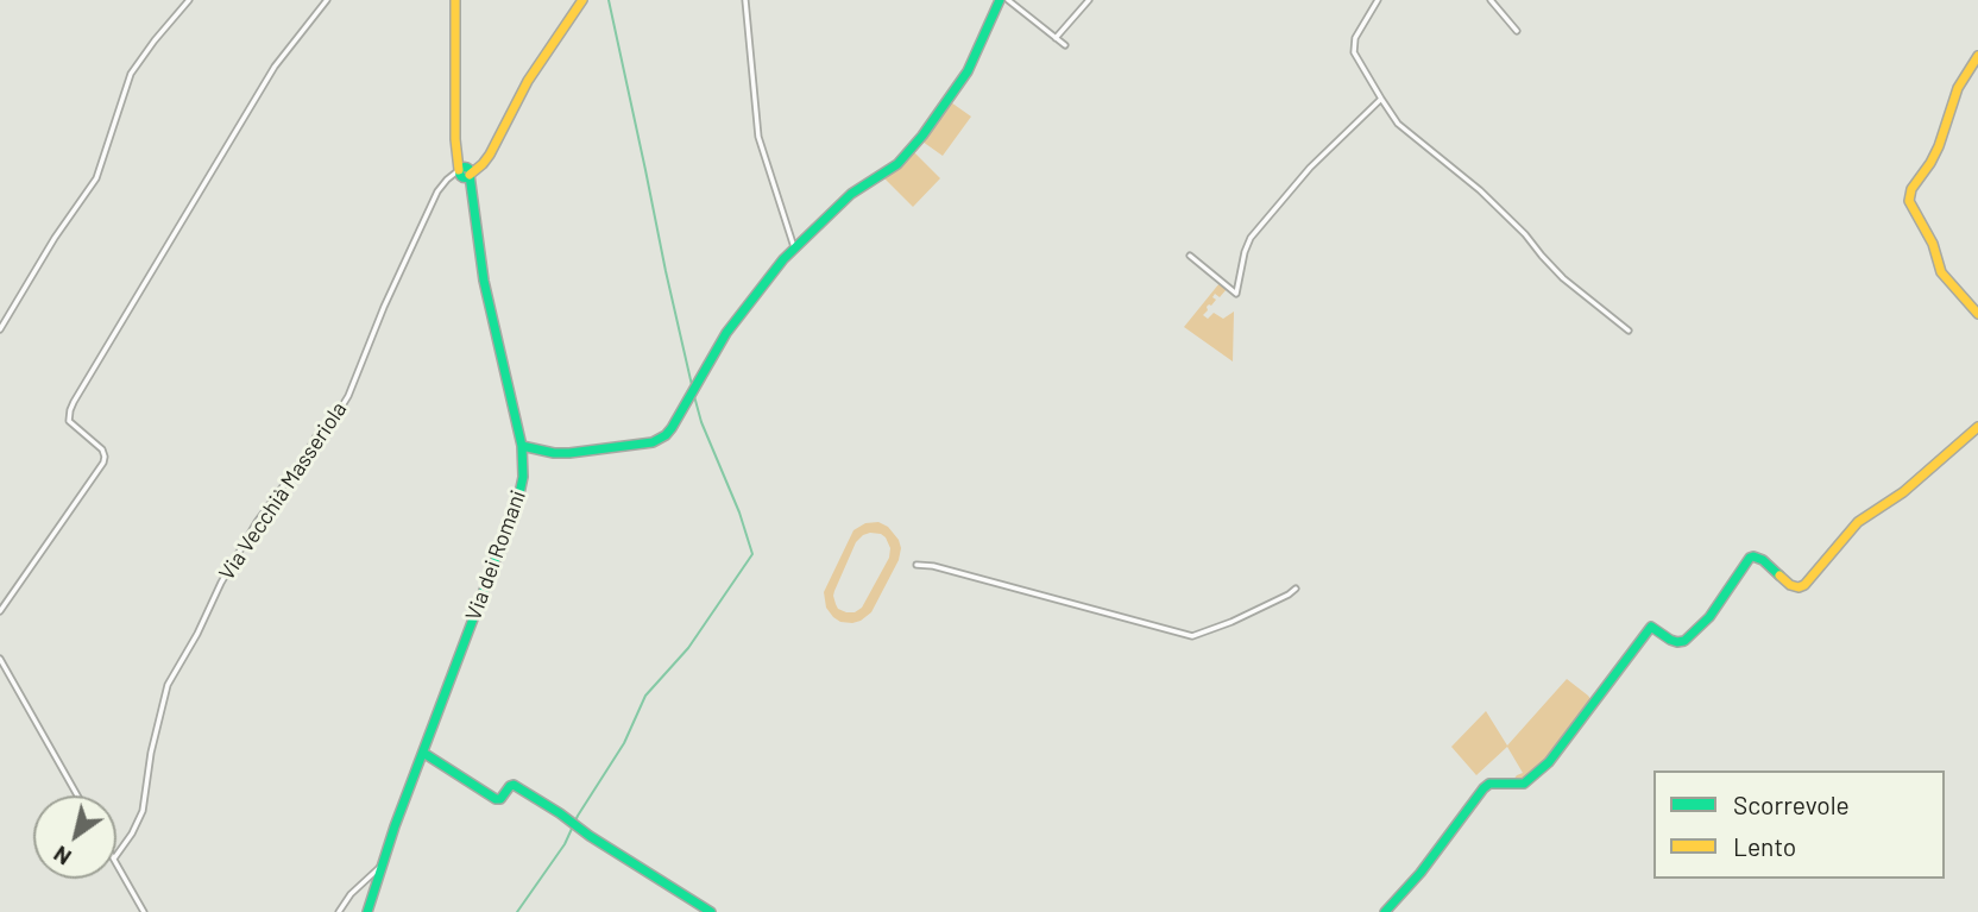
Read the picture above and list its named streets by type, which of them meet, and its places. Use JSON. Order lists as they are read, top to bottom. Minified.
{"streets":{"street":["Via Vecchià Masseriola","Via dei Romani"]},"crossings":[["Via Vecchià Masseriola","Via dei Romani"]],"legend":["Scorrevole","Lento"],"north":"bottom left"}
